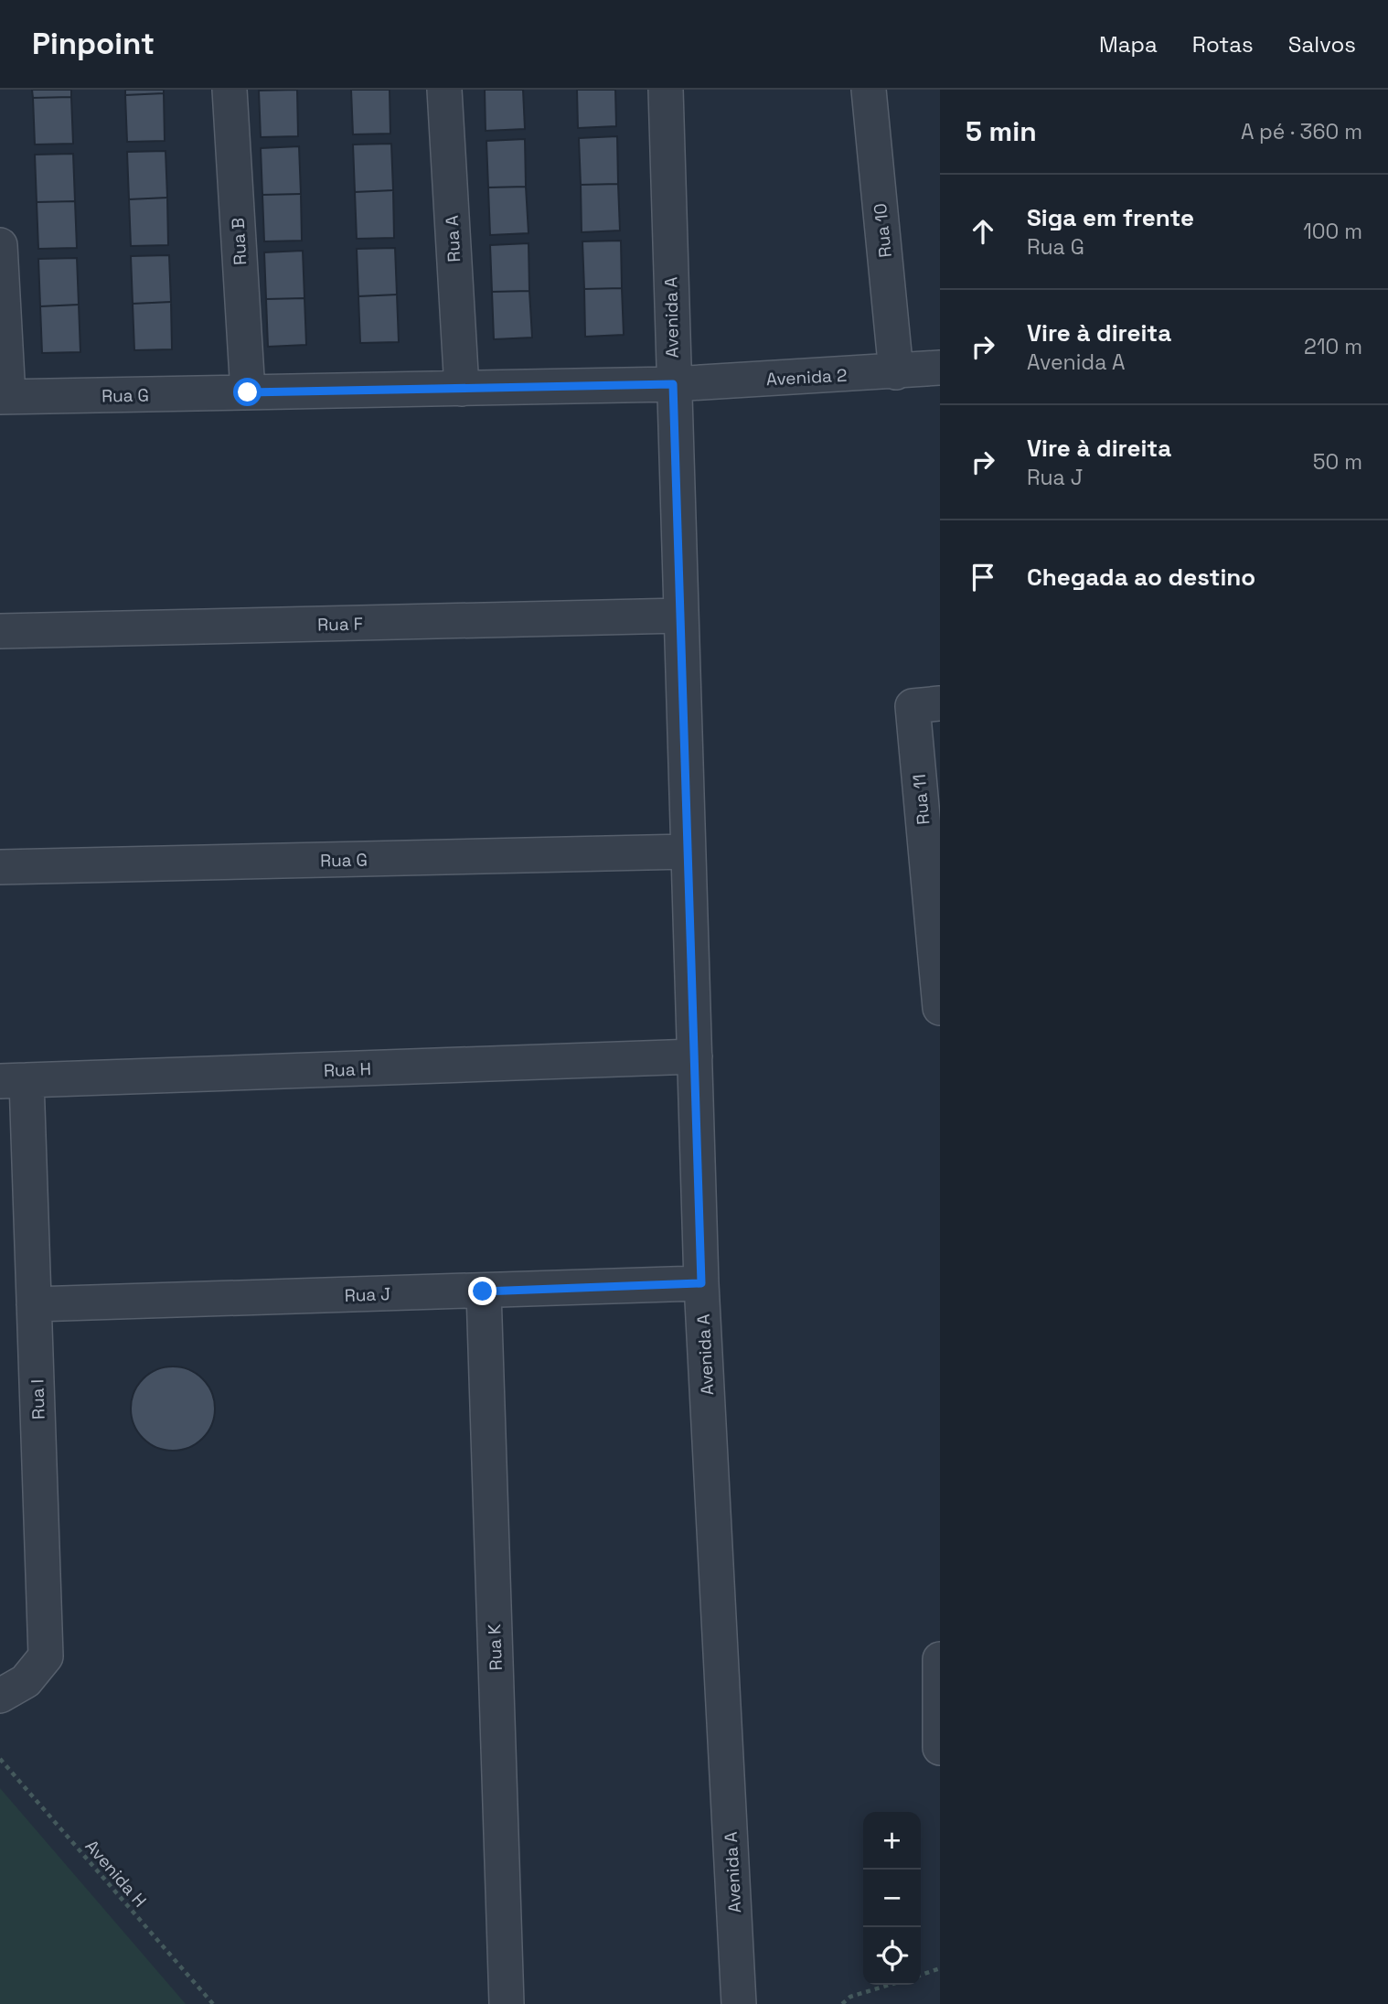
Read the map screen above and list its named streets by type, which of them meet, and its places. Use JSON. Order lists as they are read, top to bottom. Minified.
{"streets":{"street":["Rua 10","Rua A","Rua B","Avenida A","Avenida 2","Rua G","Rua F","Rua 11","Rua H","Rua J","Rua I","Rua K"],"path":["Avenida H"]},"crossings":[["Rua 10","Avenida 2"],["Rua A","Rua G"],["Rua B","Rua G"],["Avenida A","Avenida 2"],["Avenida A","Rua G"],["Avenida A","Rua F"],["Avenida A","Rua H"],["Avenida A","Rua J"],["Avenida 2","Rua G"],["Rua H","Rua I"],["Rua J","Rua I"],["Rua J","Rua K"]],"page":{"header":"Pinpoint","nav":["Mapa","Rotas","Salvos"],"heading":["5 min","A pé · 360 m"],"list":[["Siga em frente","Rua G","100 m"],["Vire à direita","Avenida A","210 m"],["Vire à direita","Rua J","50 m"],"Chegada ao destino"],"map_buttons":["+","−"]}}
